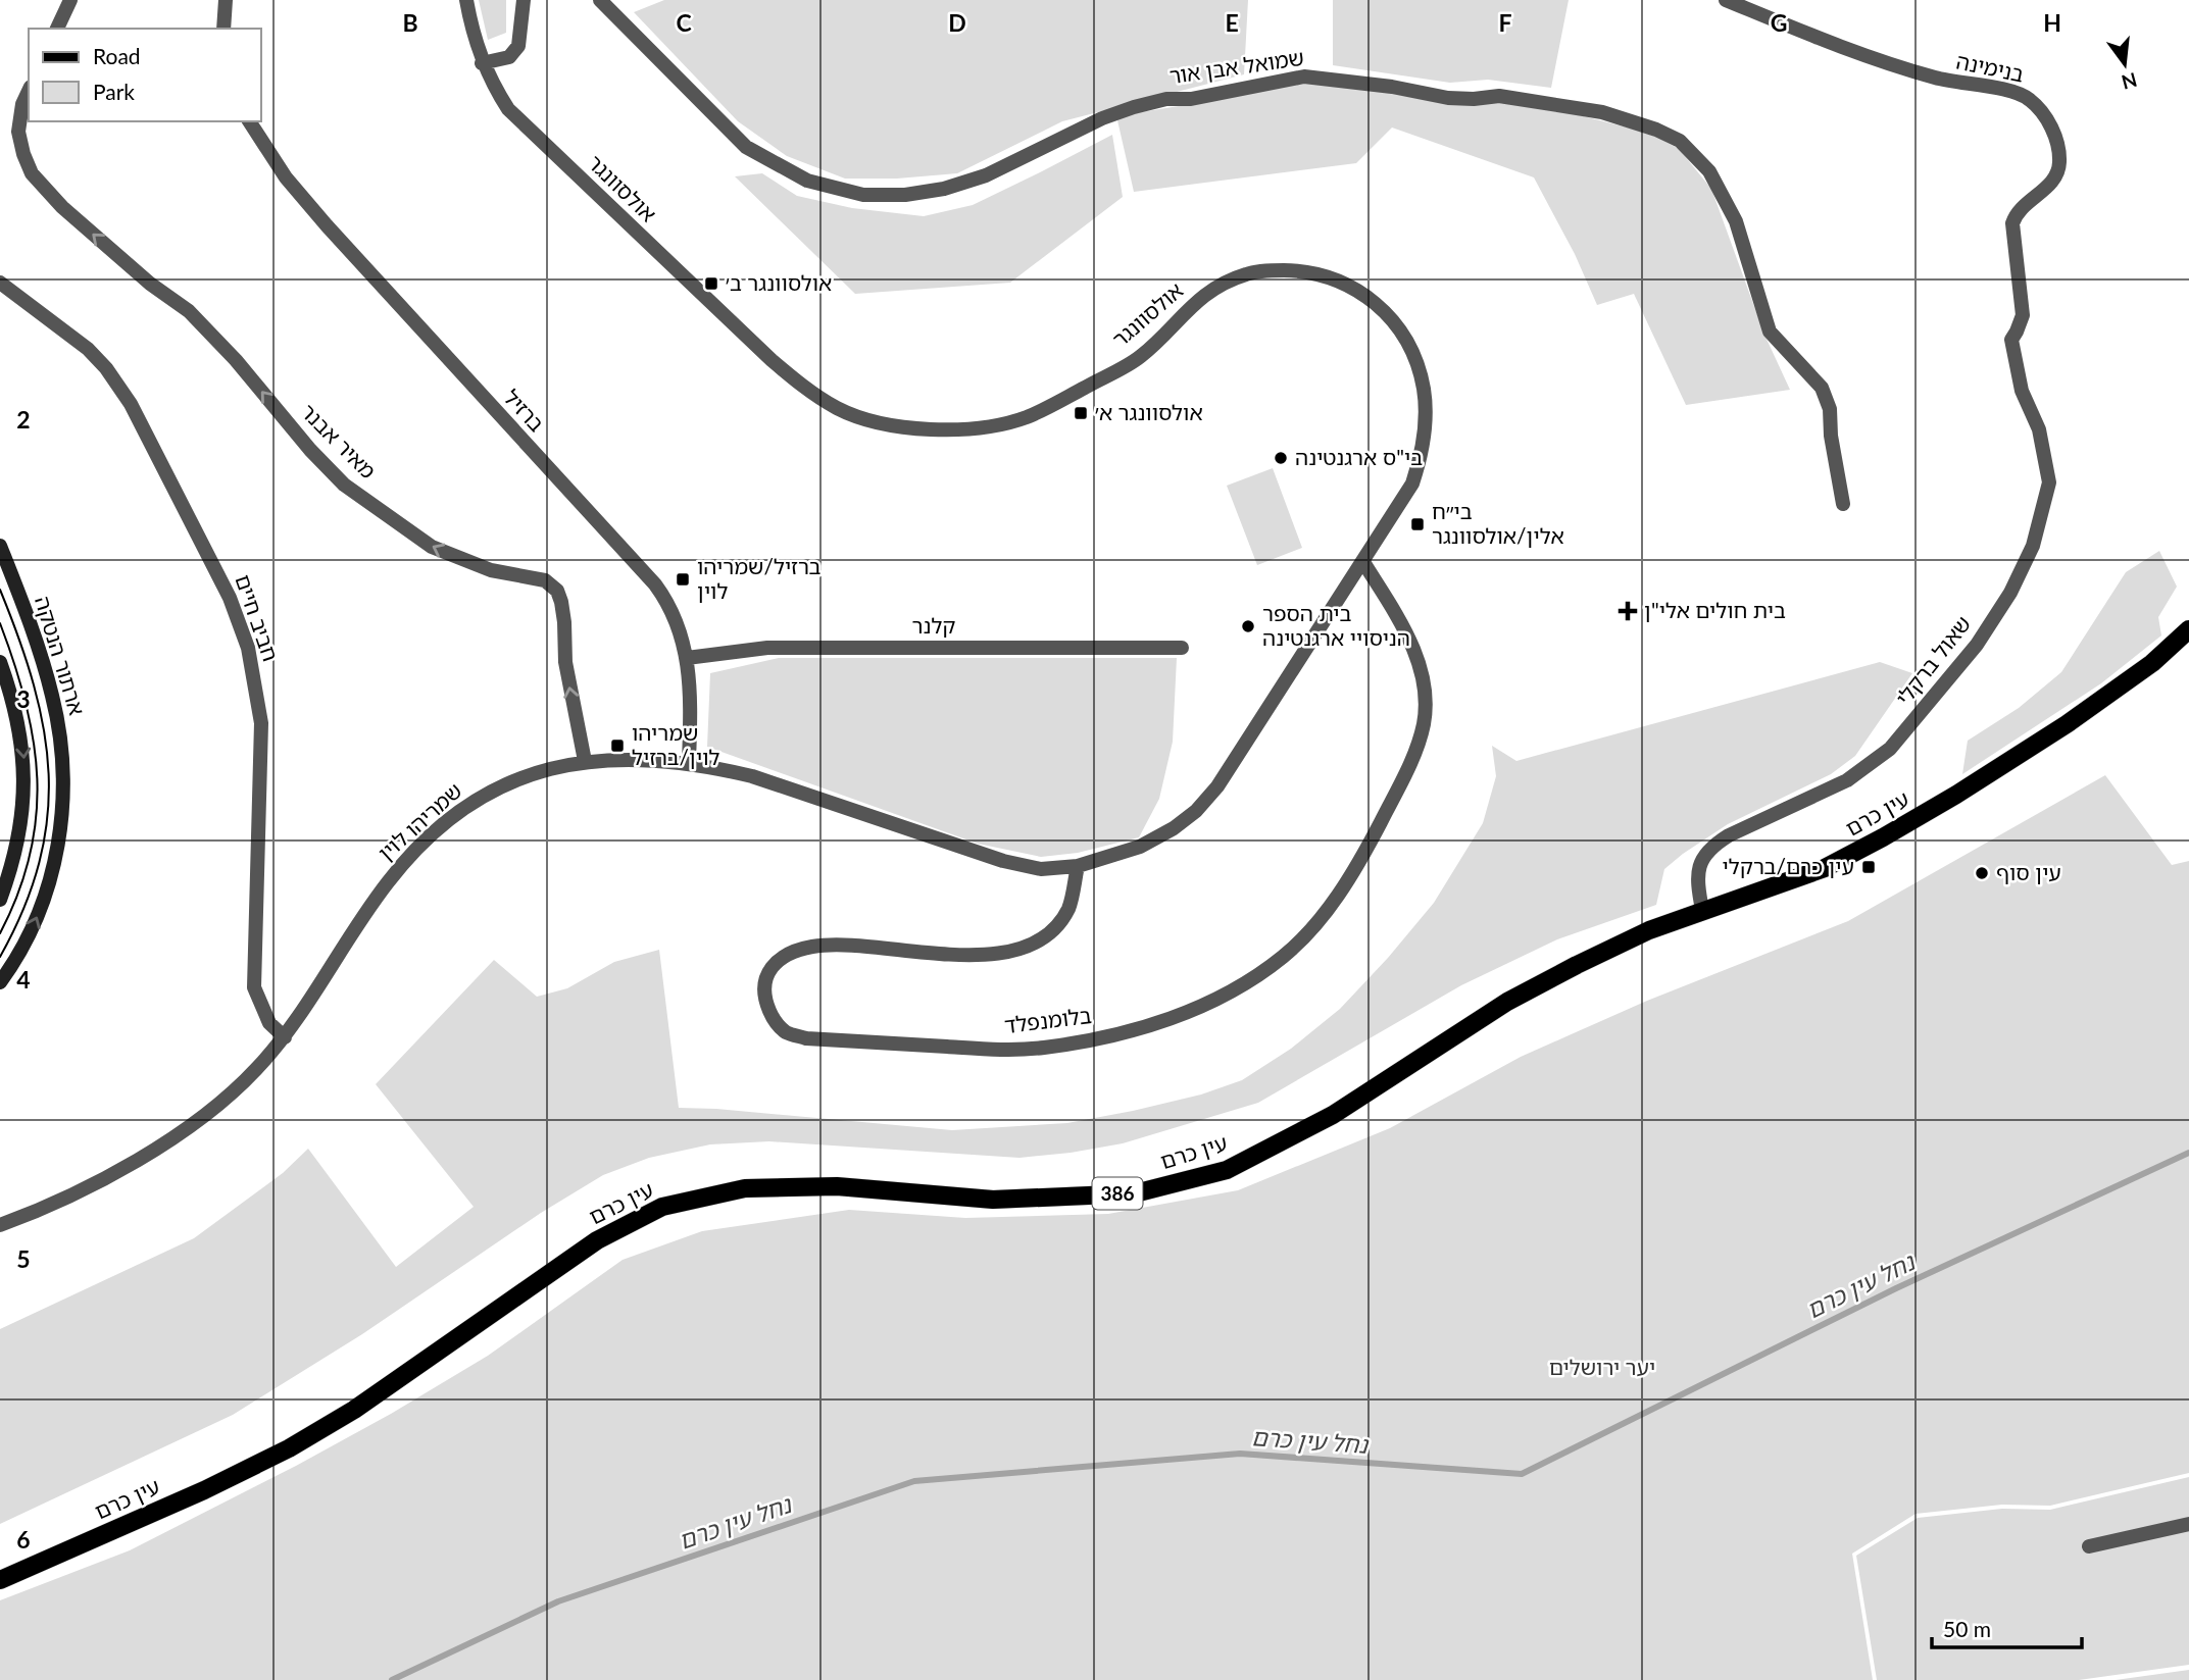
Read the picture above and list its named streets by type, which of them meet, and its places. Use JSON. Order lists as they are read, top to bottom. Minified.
{"streets":{"main road":["ארתור הנטקה","עין כרם","386"],"street":["שמואל אבן אור","בנימינה","אולסוונגר","ברזיל","מאיר אבנר","חביב חיים","קלנר","שאול ברקלי","שמריהו לוין","בלומנפלד"]},"crossings":[["בנימינה","שאול ברקלי"],["אולסוונגר","שמריהו לוין"],["אולסוונגר","בלומנפלד"],["ברזיל","קלנר"],["ברזיל","שמריהו לוין"],["מאיר אבנר","שמריהו לוין"],["חביב חיים","שמריהו לוין"],["שאול ברקלי","עין כרם"],["שמריהו לוין","בלומנפלד"]],"one_way":["מאיר אבנר"],"water":["נחל עין כרם"],"parks":["יער ירושלים"],"places":{"transit":["אולסוונגר ב׳","אולסוונגר א׳","בי״ח אלין/אולסוונגר","ברזיל/שמריהו לוין","שמריהו לוין/ברזיל","עין כרם/ברקלי"],"other":["בי\"ס ארגנטינה","בית הספר הניסויי ארגנטינה","עין סוף"],"health":["בית חולים אלי\"ן"]},"legend":["Road","Park"],"scale_bar":"50 m","north":"bottom","grid":{"columns":["B","C","D","E","F","G","H"],"rows":["2","3","4","5","6"]}}
